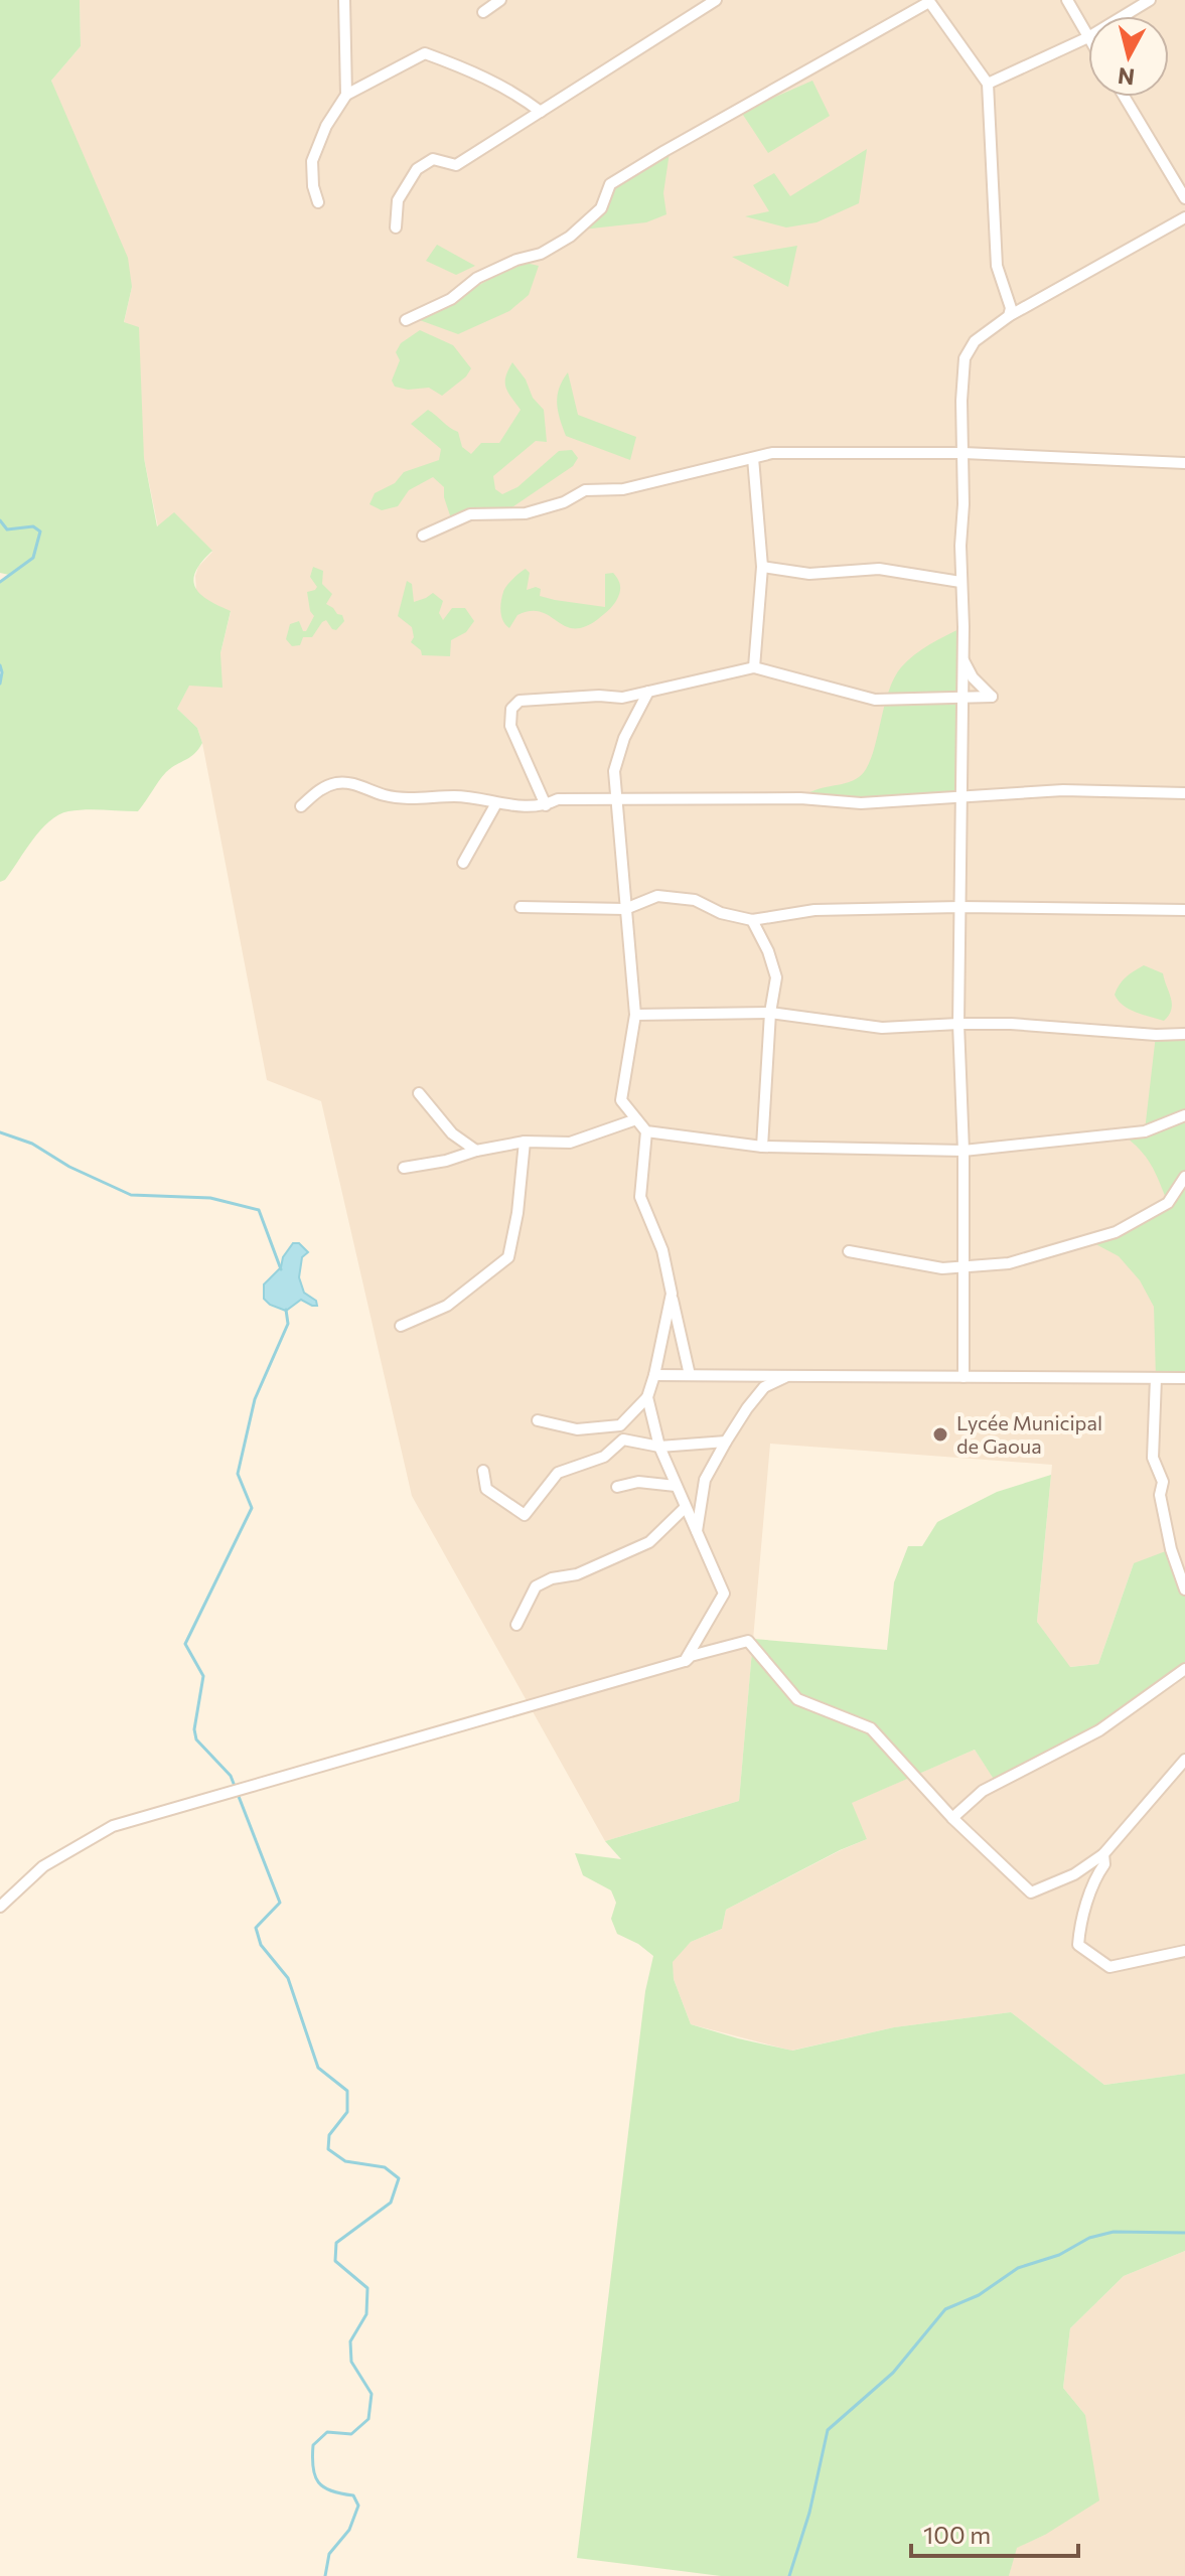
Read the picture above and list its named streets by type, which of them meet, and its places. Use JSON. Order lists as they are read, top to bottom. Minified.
{"places":["Lycée Municipal de Gaoua"],"scale_bar":"100 m","north":"bottom"}
